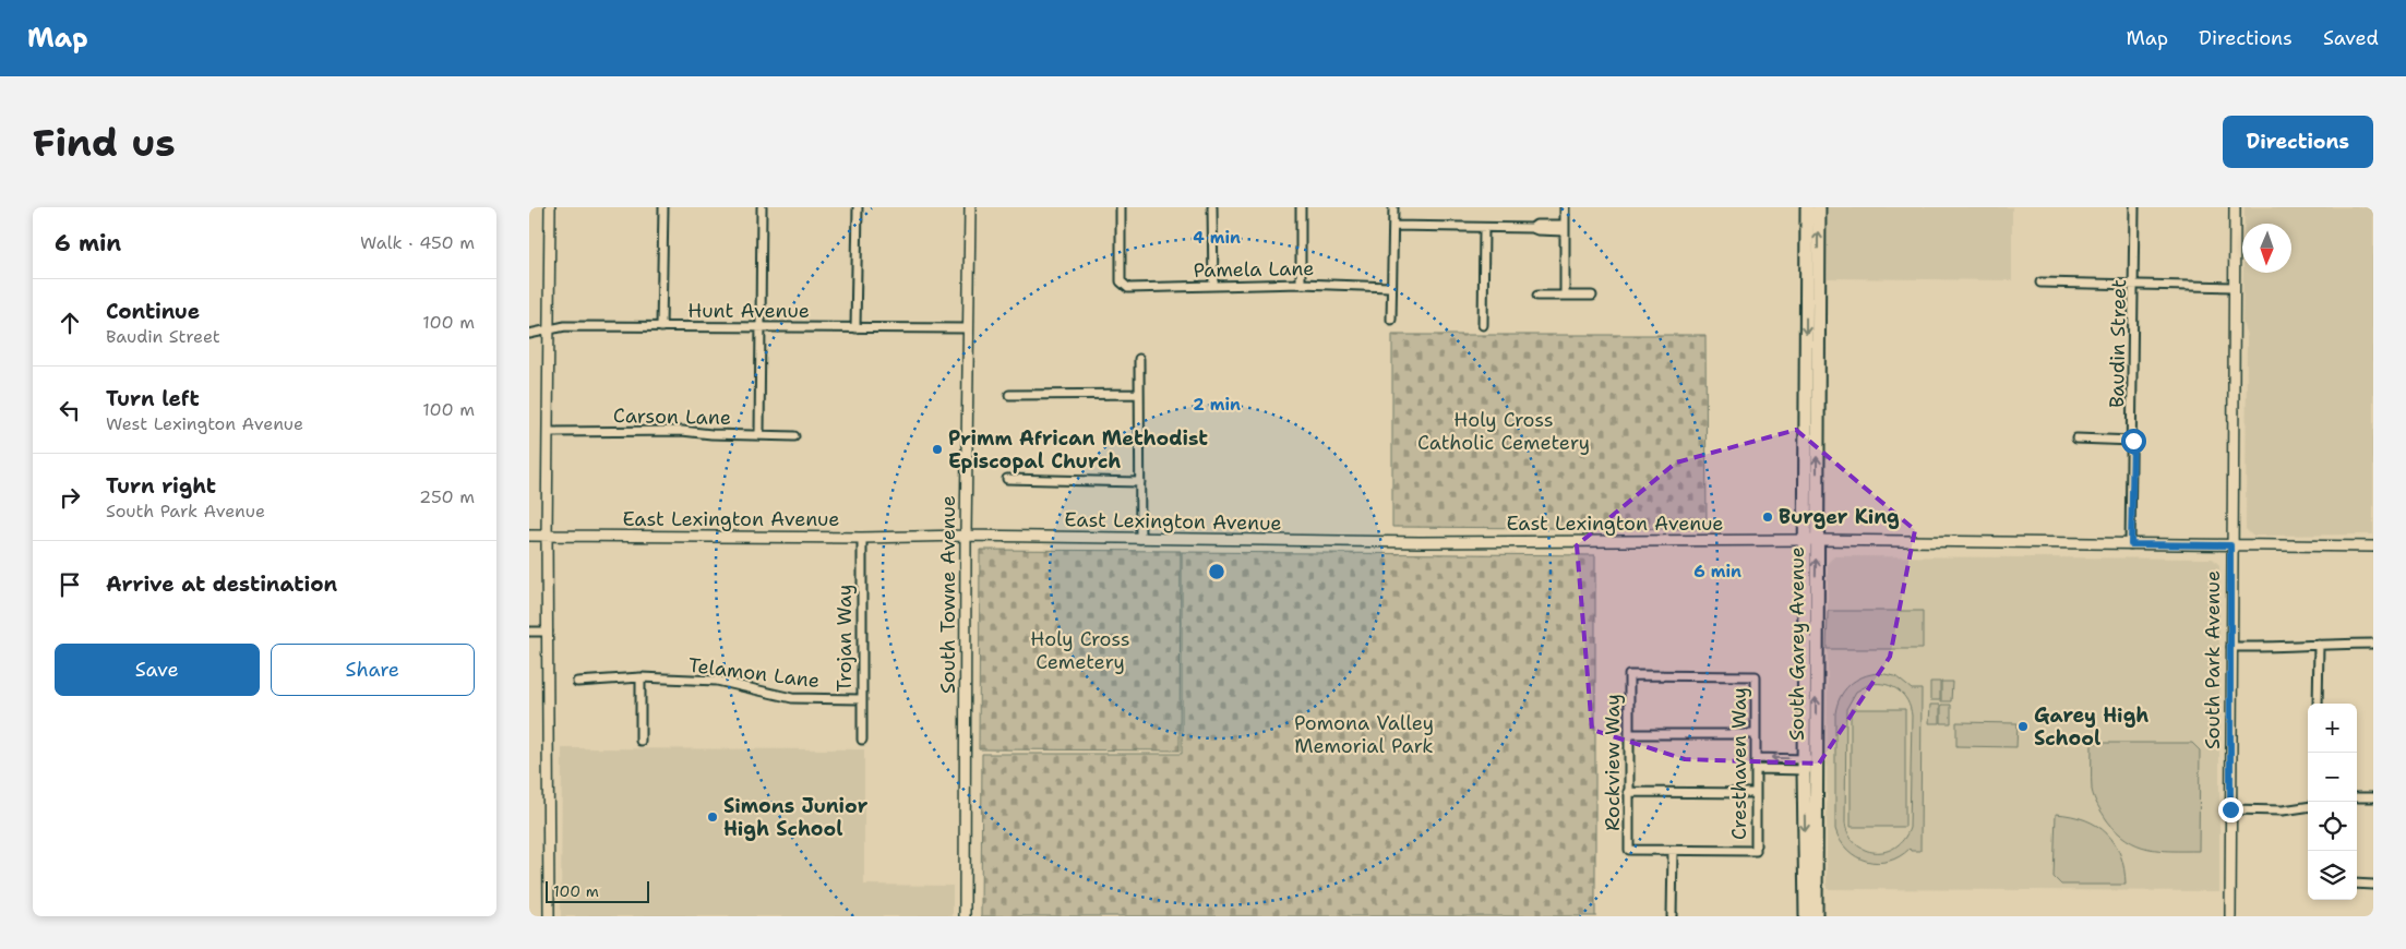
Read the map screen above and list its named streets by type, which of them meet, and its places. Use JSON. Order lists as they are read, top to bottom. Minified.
{"streets":{"main road":["South Garey Avenue"],"street":["Pamela Lane","Hunt Avenue","Baudin Street","Carson Lane","East Lexington Avenue","South Towne Avenue","Trojan Way","South Park Avenue","Telamon Lane","Rockview Way","Cresthaven Way"]},"crossings":[["Hunt Avenue","South Towne Avenue"],["Baudin Street","East Lexington Avenue"],["East Lexington Avenue","South Towne Avenue"],["East Lexington Avenue","Trojan Way"],["East Lexington Avenue","South Garey Avenue"],["East Lexington Avenue","South Park Avenue"],["Trojan Way","Telamon Lane"],["Rockview Way","Cresthaven Way"]],"parks":["Holy Cross Catholic Cemetery","Holy Cross Cemetery","Pomona Valley Memorial Park"],"places":["Primm African Methodist Episcopal Church","Burger King","Garey High School","Simons Junior High School"],"scale_bar":"100 m","north":"bottom","page":{"header":"Map","nav":["Map","Directions","Saved"],"buttons":["Directions",["Save","Share"]],"title":"Find us","heading":["6 min","Walk · 450 m"],"list":[["Continue","Baudin Street","100 m"],["Turn left","West Lexington Avenue","100 m"],["Turn right","South Park Avenue","250 m"],"Arrive at destination"],"map_buttons":["+","−"],"scale":"100 m"},"rings":["4 min","2 min","6 min"]}
